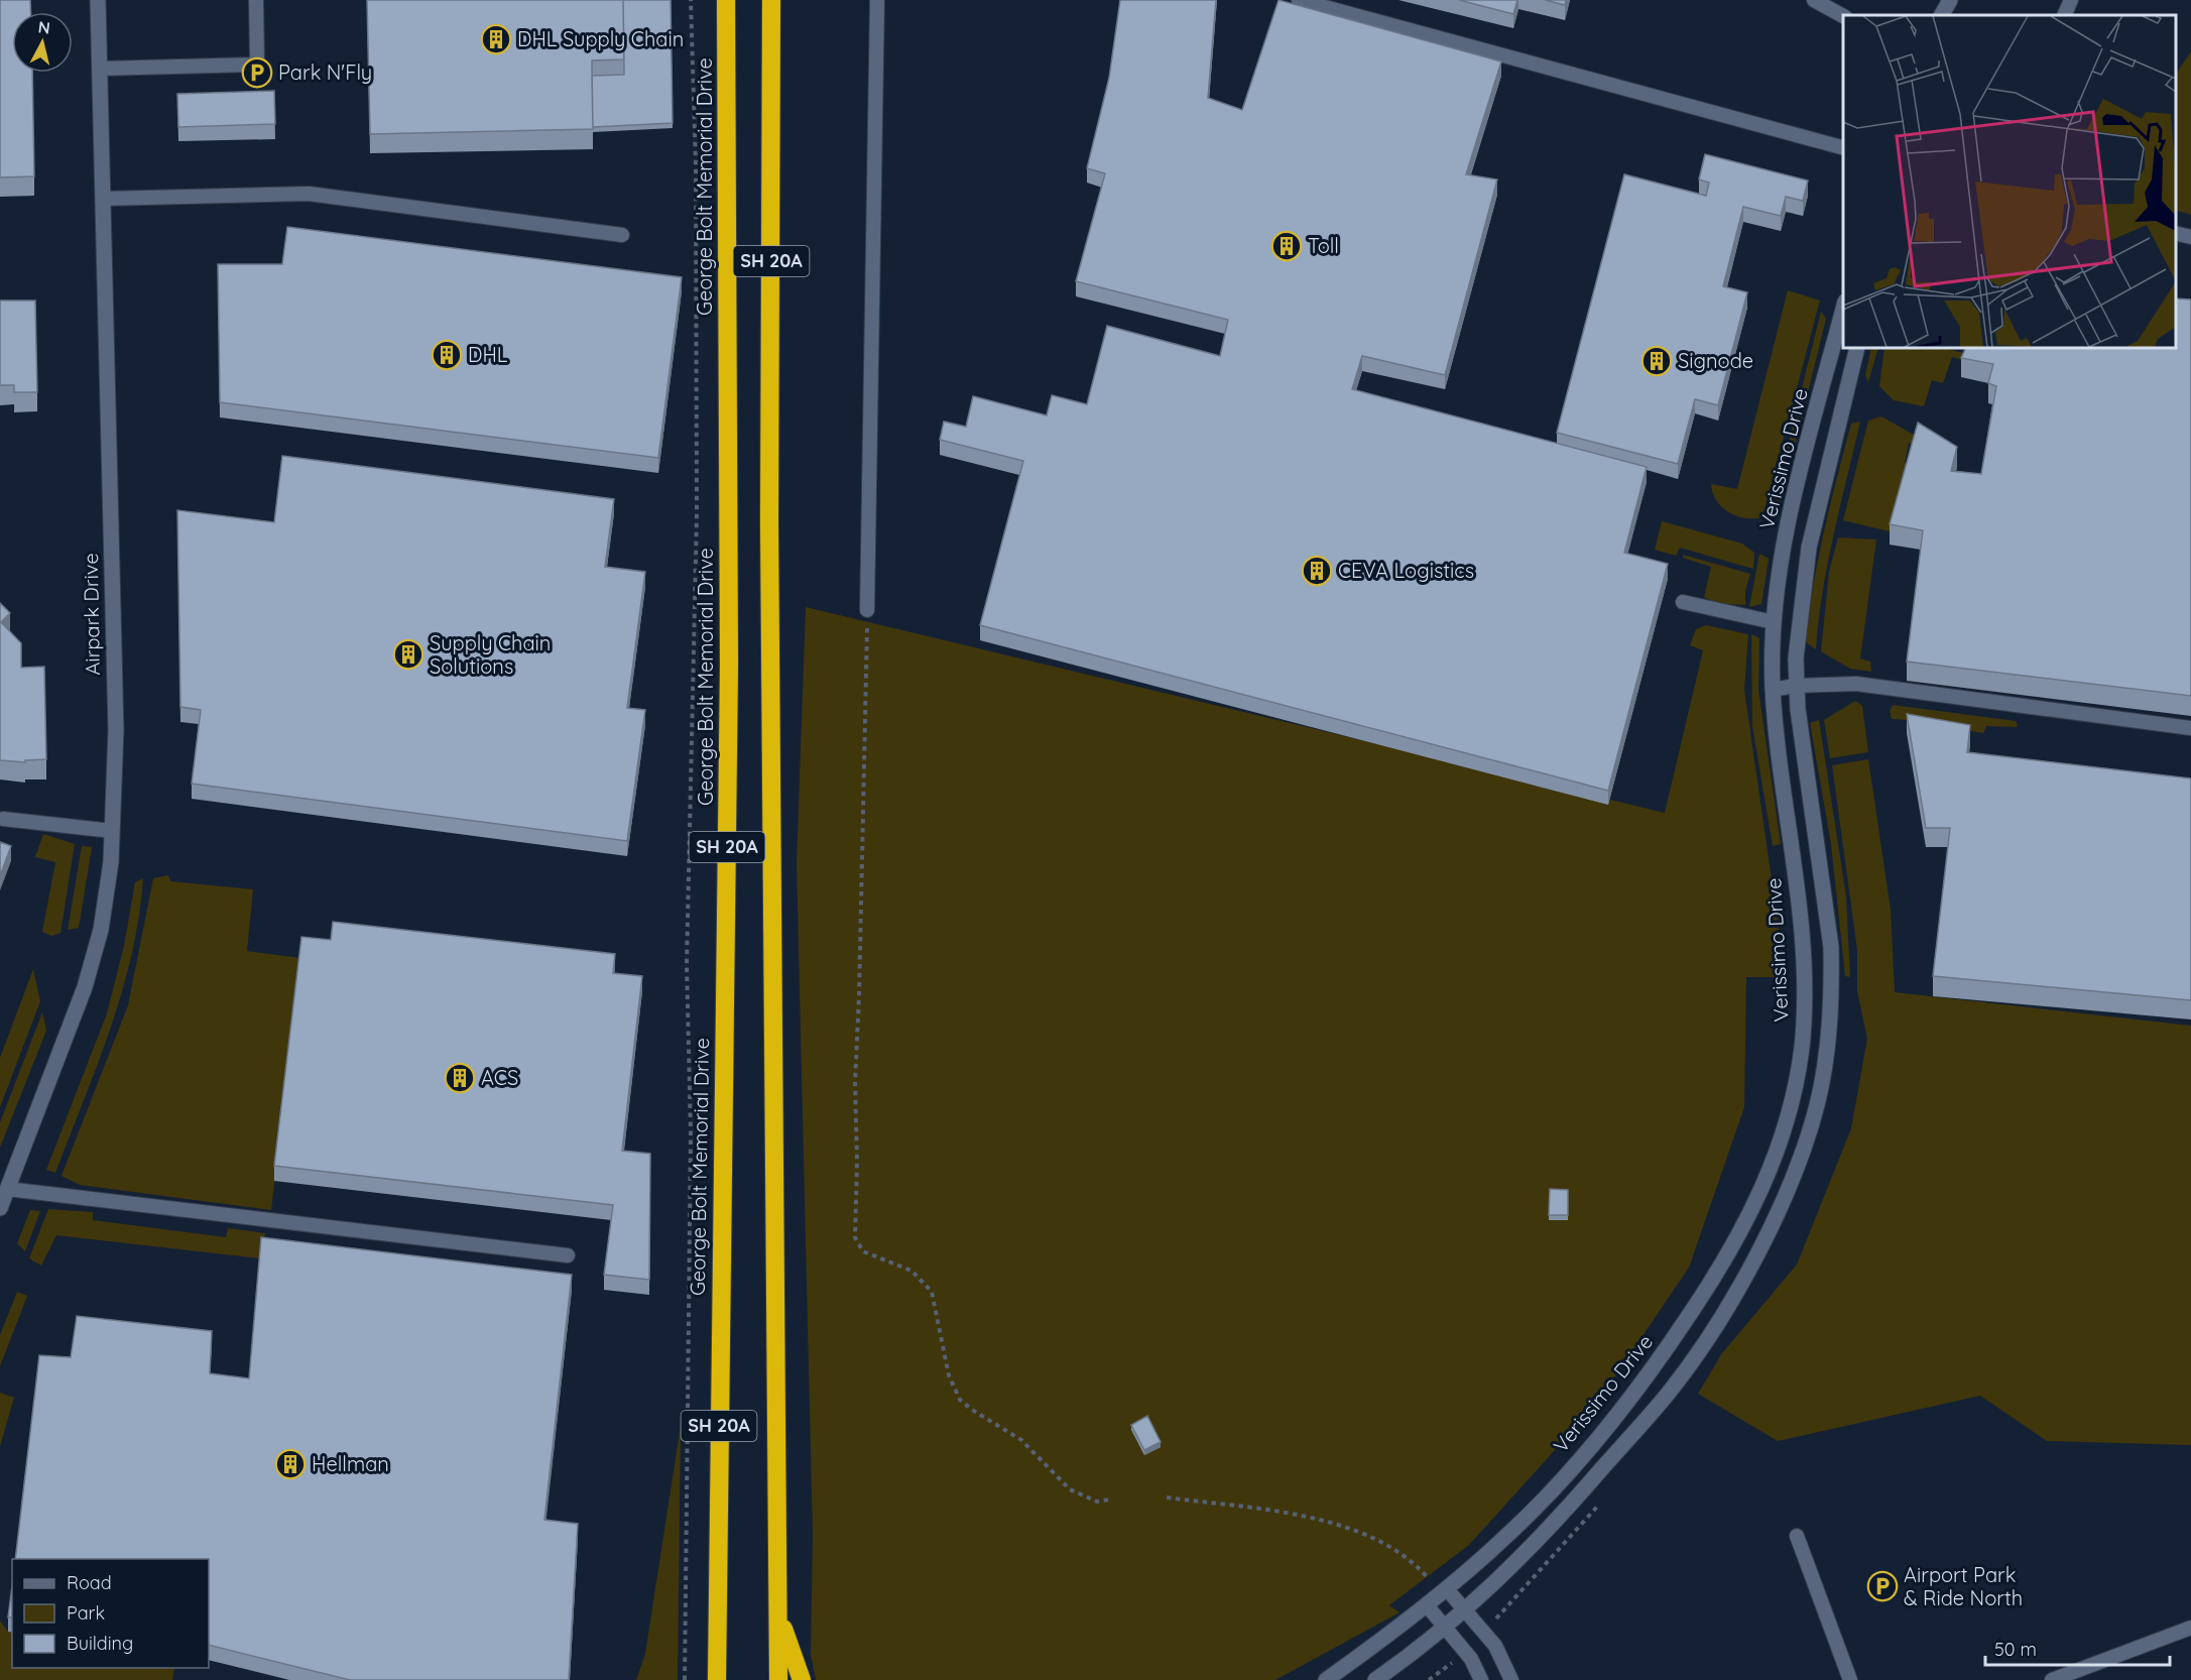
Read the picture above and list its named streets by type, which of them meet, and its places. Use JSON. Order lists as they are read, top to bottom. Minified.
{"streets":{"highway":["George Bolt Memorial Drive","SH 20A"],"street":["Verissimo Drive","Airpark Drive"]},"places":{"building":["DHL Supply Chain","Toll","DHL","Signode","CEVA Logistics","Supply Chain Solutions","ACS","Hellman"],"parking":["Park N'Fly","Airport Park & Ride North"]},"legend":["Road","Park","Building"],"scale_bar":"50 m","north":"top"}
